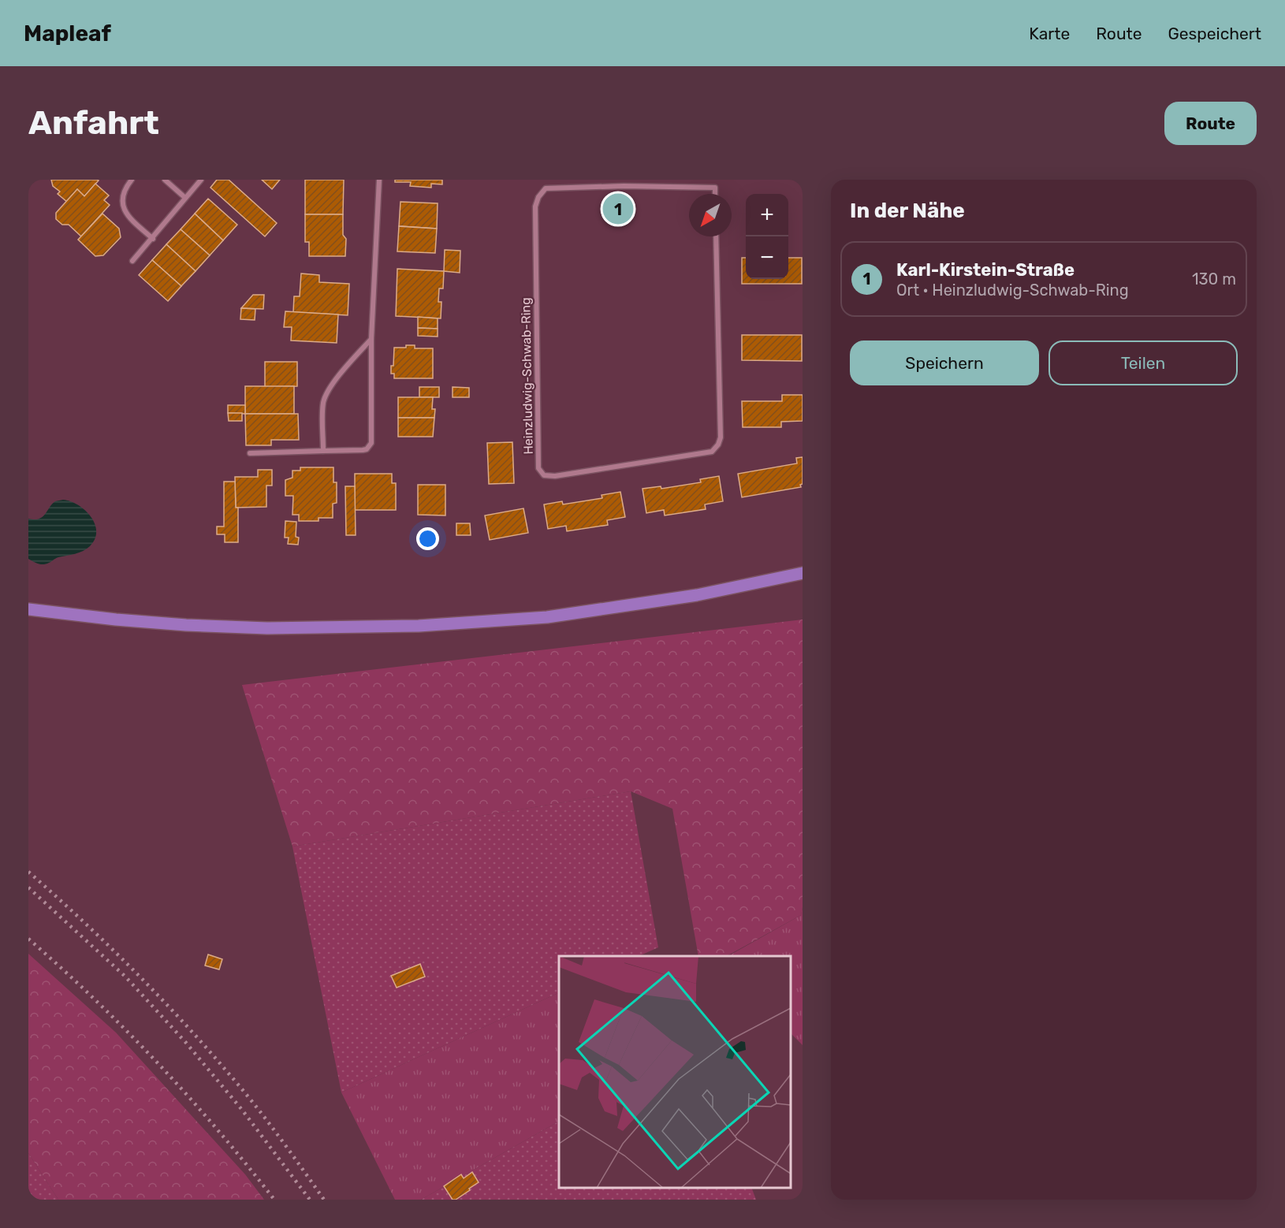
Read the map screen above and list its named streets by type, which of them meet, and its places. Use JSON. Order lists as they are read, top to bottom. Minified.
{"streets":{"street":["Heinzludwig-Schwab-Ring"]},"north":"bottom left","page":{"header":"Mapleaf","nav":["Karte","Route","Gespeichert"],"buttons":["Route",["Speichern","Teilen"]],"title":"Anfahrt","heading":"In der Nähe","pins":"1","map_buttons":["+","−"],"list":[{"mark":"1","name":"Karl-Kirstein-Straße","note":"Ort · Heinzludwig-Schwab-Ring","value":"130 m"}]}}
